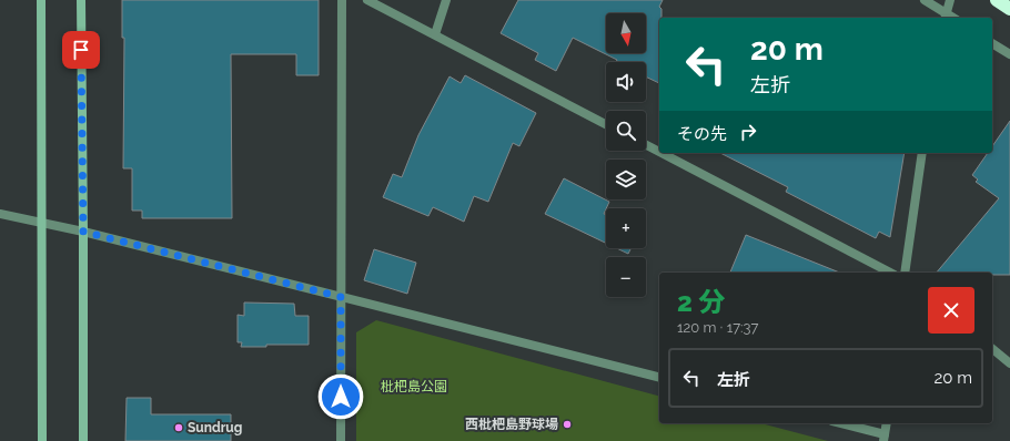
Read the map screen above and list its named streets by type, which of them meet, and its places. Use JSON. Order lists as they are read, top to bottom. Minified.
{"parks":["枇杷島公園"],"places":["西枇杷島野球場","Sundrug"],"north":"bottom","page":{"map_buttons":["+","−"],"turn":["20 m","左折"],"then":"その先","heading":["2 分","120 m · 17:37"],"list":[{"name":"左折","value":"20 m"}]}}
